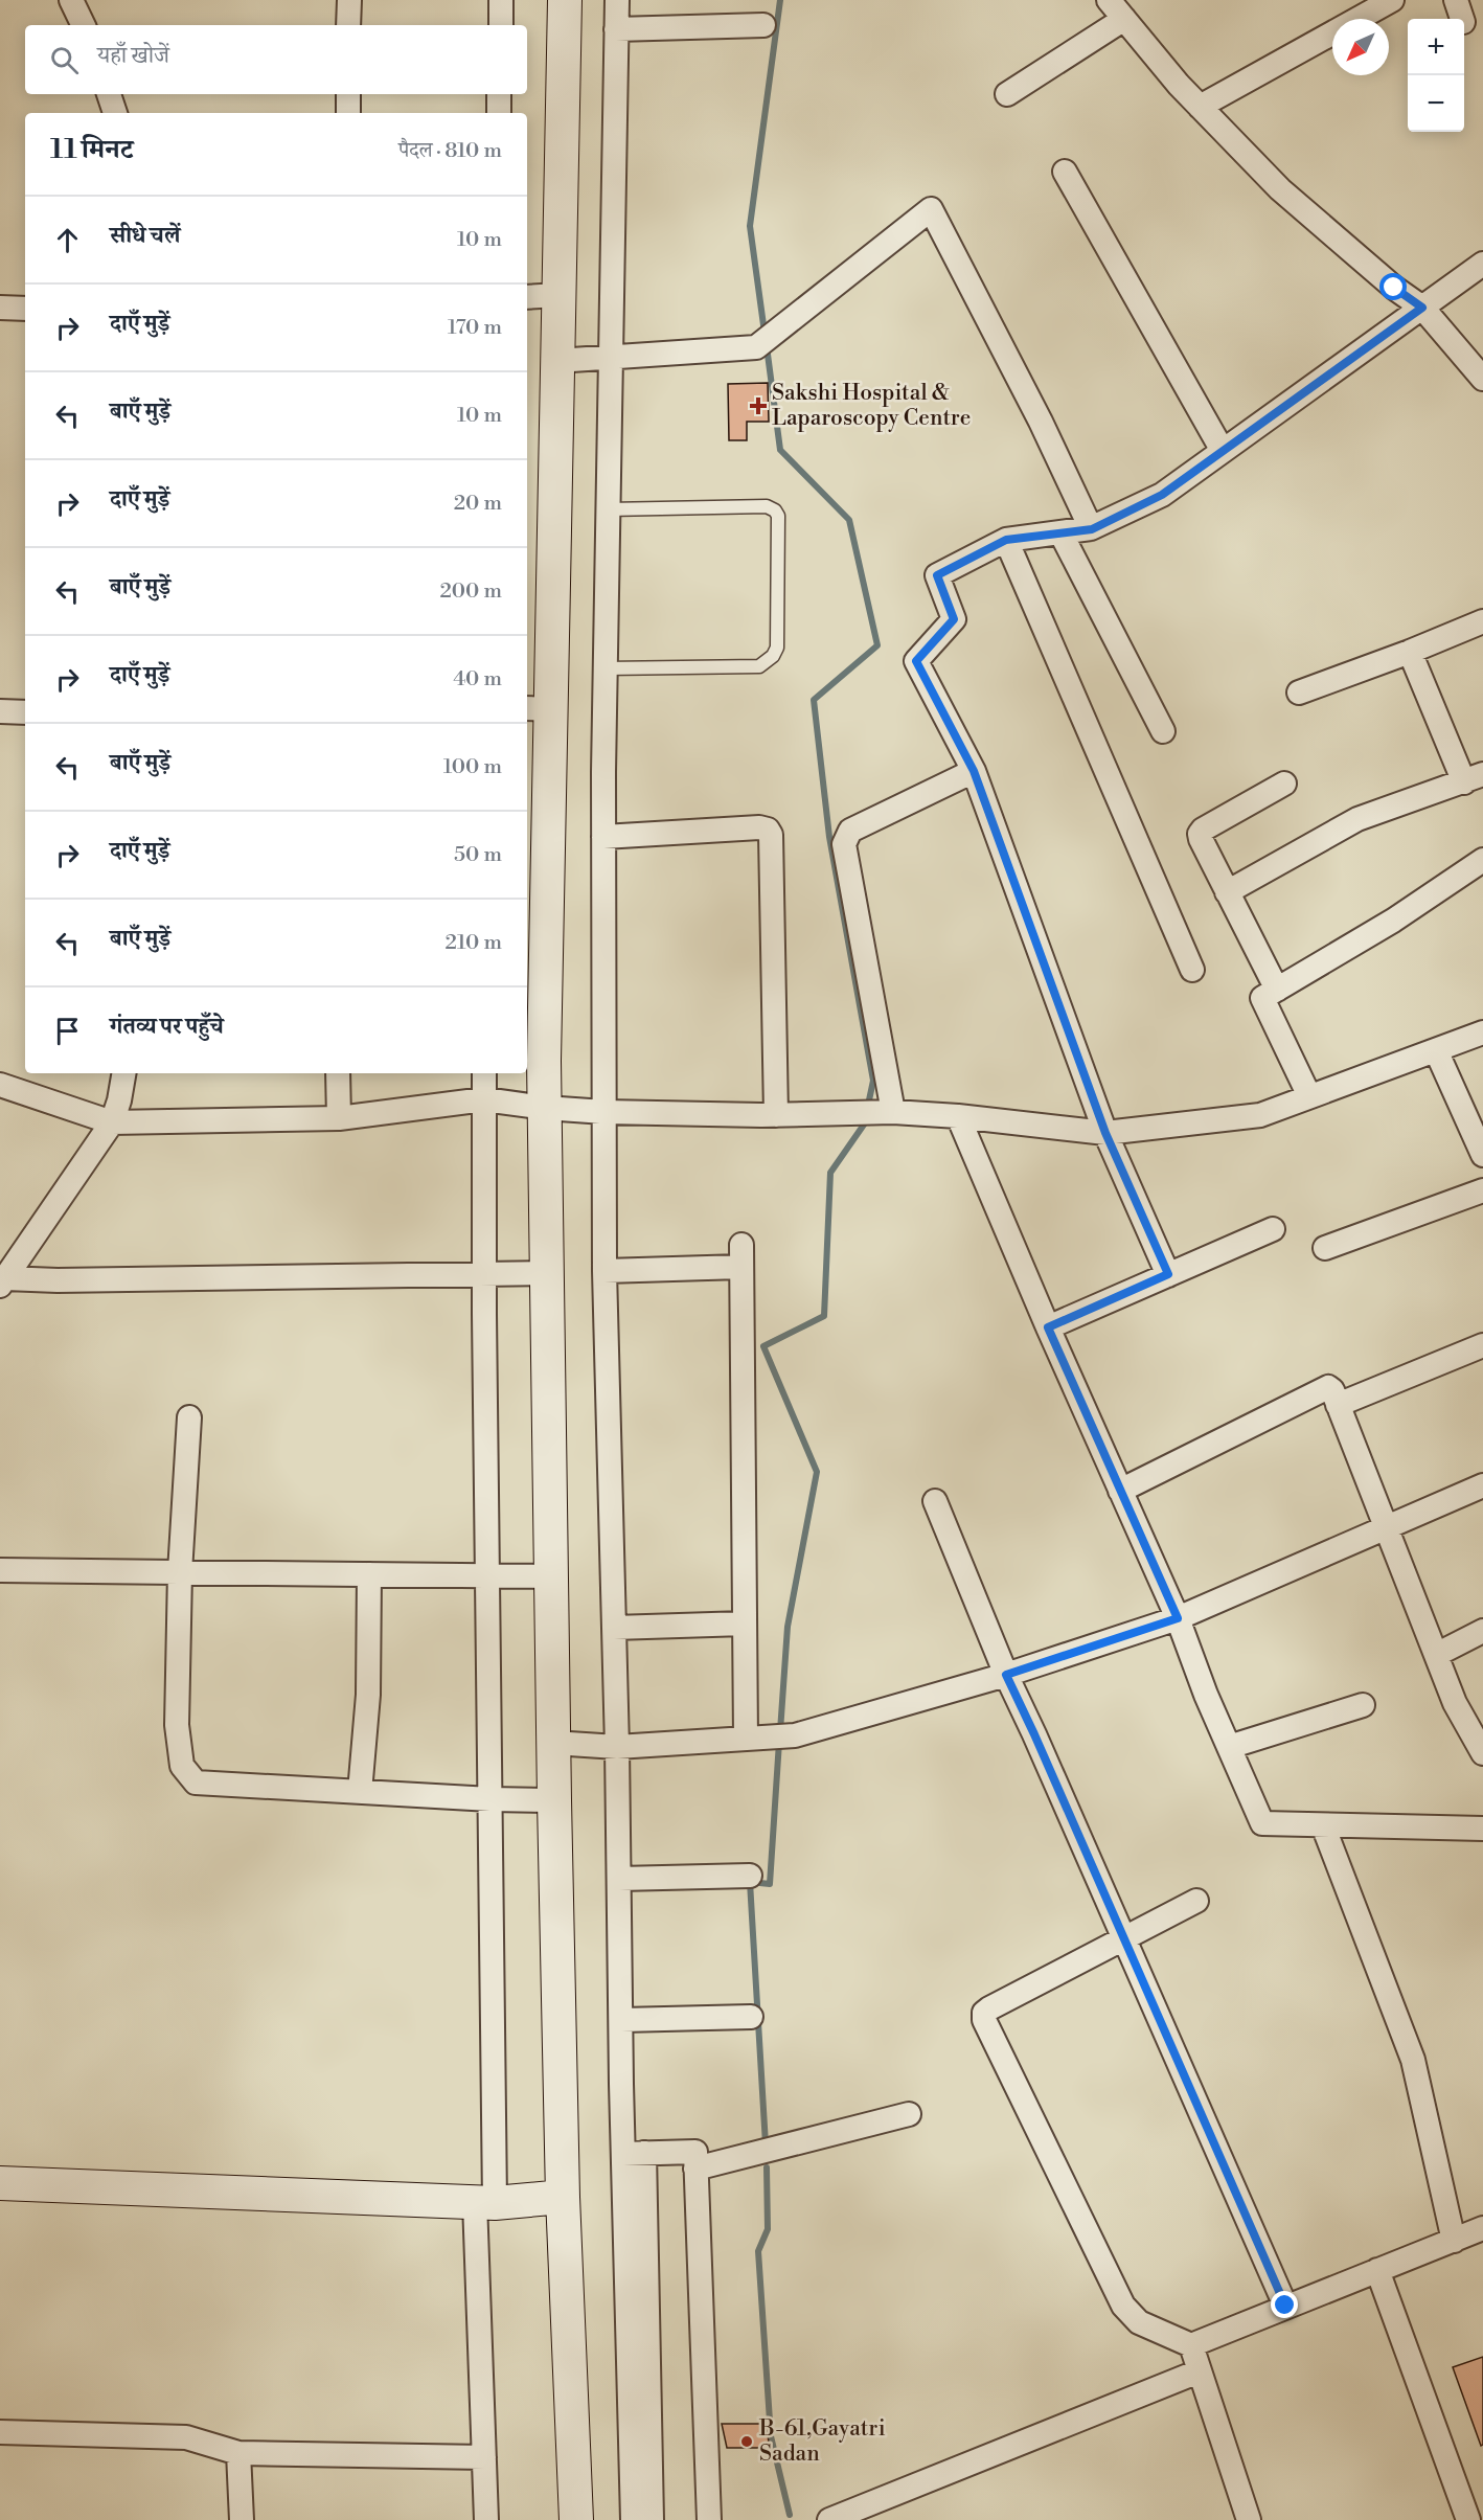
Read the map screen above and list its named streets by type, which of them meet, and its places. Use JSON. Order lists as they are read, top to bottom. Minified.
{"places":{"health":["Sakshi Hospital & Laparoscopy Centre"],"other":["B-61,Gayatri Sadan"]},"north":"bottom left","page":{"map_buttons":["+","−"],"search":"यहाँ खोजें","heading":["11 मिनट","पैदल · 810 m"],"list":[["सीधे चलें","10 m"],["दाएँ मुड़ें","170 m"],["बाएँ मुड़ें","10 m"],["दाएँ मुड़ें","20 m"],["बाएँ मुड़ें","200 m"],["दाएँ मुड़ें","40 m"],["बाएँ मुड़ें","100 m"],["दाएँ मुड़ें","50 m"],["बाएँ मुड़ें","210 m"],"गंतव्य पर पहुँचे"]}}
